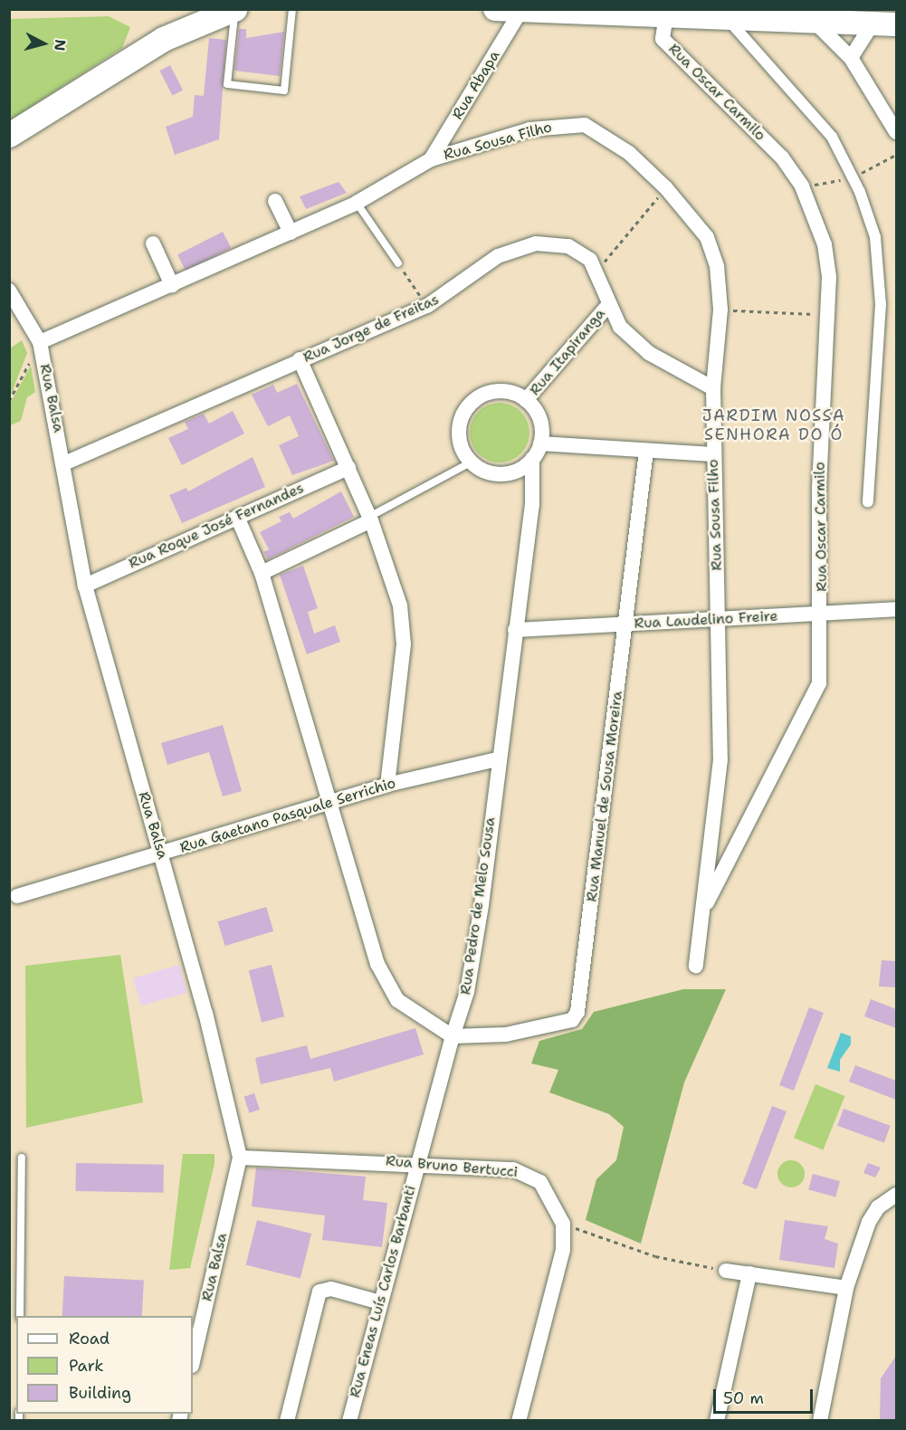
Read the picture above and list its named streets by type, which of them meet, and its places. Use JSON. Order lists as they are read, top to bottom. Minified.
{"streets":{"street":["Rua Abapa","Rua Oscar Carmilo","Rua Sousa Filho","Rua Jorge de Freitas","Rua Itapiranga","Rua Balsa","Rua Roque José Fernandes","Rua Laudelino Freire","Rua Manuel de Sousa Moreira","Rua Gaetano Pasquale Serrichio","Rua Pedro de Melo Sousa","Rua Bruno Bertucci","Rua Eneas Luís Carlos Barbanti"]},"crossings":[["Rua Abapa","Rua Sousa Filho"],["Rua Oscar Carmilo","Rua Sousa Filho"],["Rua Oscar Carmilo","Rua Laudelino Freire"],["Rua Sousa Filho","Rua Balsa"],["Rua Sousa Filho","Rua Laudelino Freire"],["Rua Jorge de Freitas","Rua Balsa"],["Rua Itapiranga","Rua Pedro de Melo Sousa"],["Rua Balsa","Rua Roque José Fernandes"],["Rua Balsa","Rua Gaetano Pasquale Serrichio"],["Rua Balsa","Rua Bruno Bertucci"],["Rua Laudelino Freire","Rua Manuel de Sousa Moreira"],["Rua Laudelino Freire","Rua Pedro de Melo Sousa"],["Rua Manuel de Sousa Moreira","Rua Pedro de Melo Sousa"],["Rua Manuel de Sousa Moreira","Rua Eneas Luís Carlos Barbanti"],["Rua Gaetano Pasquale Serrichio","Rua Pedro de Melo Sousa"],["Rua Pedro de Melo Sousa","Rua Eneas Luís Carlos Barbanti"],["Rua Bruno Bertucci","Rua Eneas Luís Carlos Barbanti"]],"districts":["JARDIM NOSSA SENHORA DO Ó"],"legend":["Road","Park","Building"],"scale_bar":"50 m","north":"right"}
